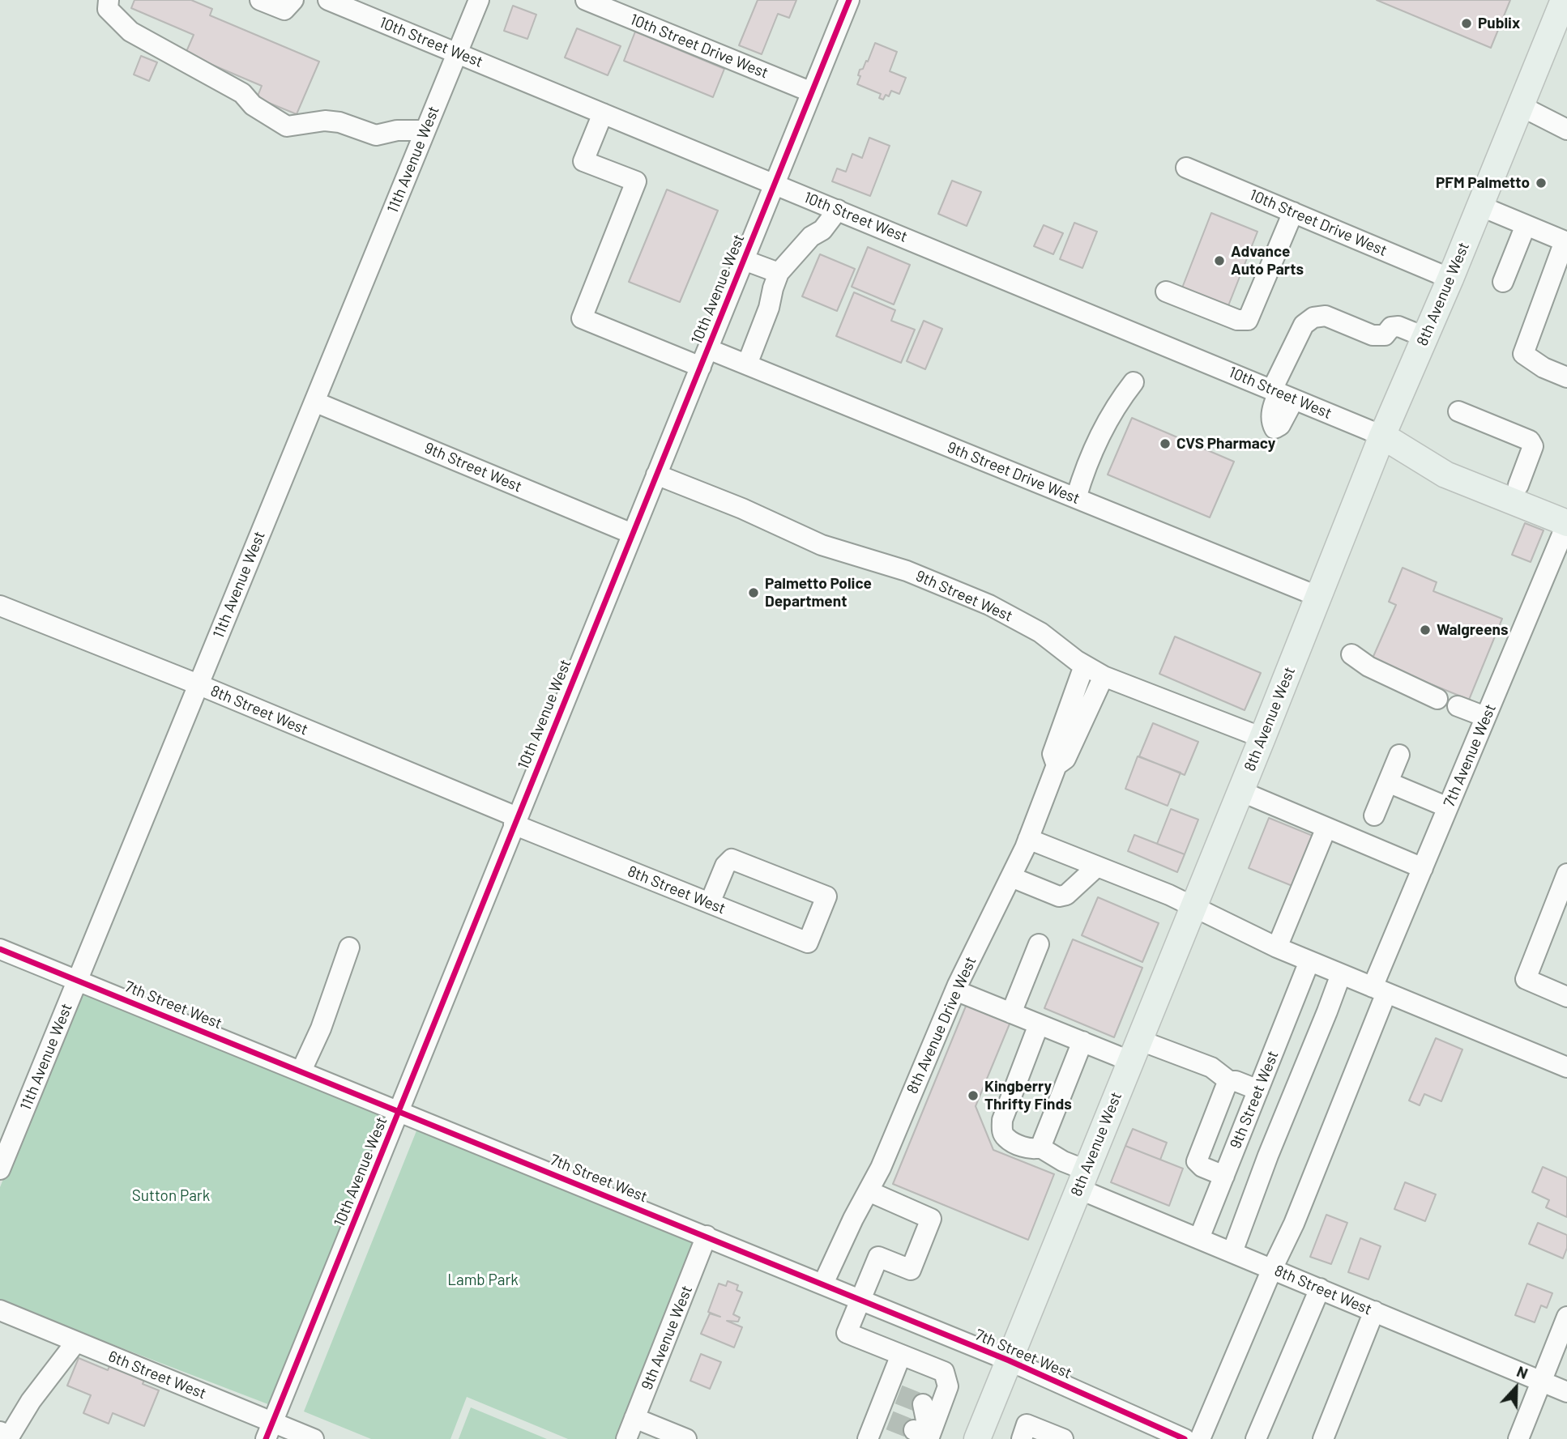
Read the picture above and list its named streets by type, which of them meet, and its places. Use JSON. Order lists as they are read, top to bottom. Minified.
{"streets":{"main road":["10th Street West","8th Avenue West"],"street":["10th Street Drive West","11th Avenue West","10th Avenue West","9th Street West","9th Street Drive West","8th Street West","7th Avenue West","7th Street West","8th Avenue Drive West","9th Avenue West","6th Street West"]},"crossings":[["10th Street West","11th Avenue West"],["10th Street West","10th Avenue West"],["10th Street West","8th Avenue West"],["10th Street West","9th Street Drive West"],["10th Street West","7th Avenue West"],["10th Street Drive West","10th Avenue West"],["10th Street Drive West","8th Avenue West"],["11th Avenue West","9th Street West"],["11th Avenue West","8th Street West"],["11th Avenue West","7th Street West"],["10th Avenue West","9th Street West"],["10th Avenue West","9th Street Drive West"],["10th Avenue West","8th Street West"],["10th Avenue West","7th Street West"],["10th Avenue West","6th Street West"],["8th Avenue West","9th Street West"],["8th Avenue West","9th Street Drive West"],["8th Avenue West","8th Street West"],["8th Avenue West","7th Street West"],["9th Street West","8th Street West"],["9th Street West","8th Avenue Drive West"],["8th Street West","7th Avenue West"],["7th Street West","8th Avenue Drive West"],["7th Street West","9th Avenue West"]],"parks":["Sutton Park","Lamb Park"],"places":["Publix","PFM Palmetto","Advance Auto Parts","CVS Pharmacy","Palmetto Police Department","Walgreens","Kingberry Thrifty Finds"],"north":"top"}
